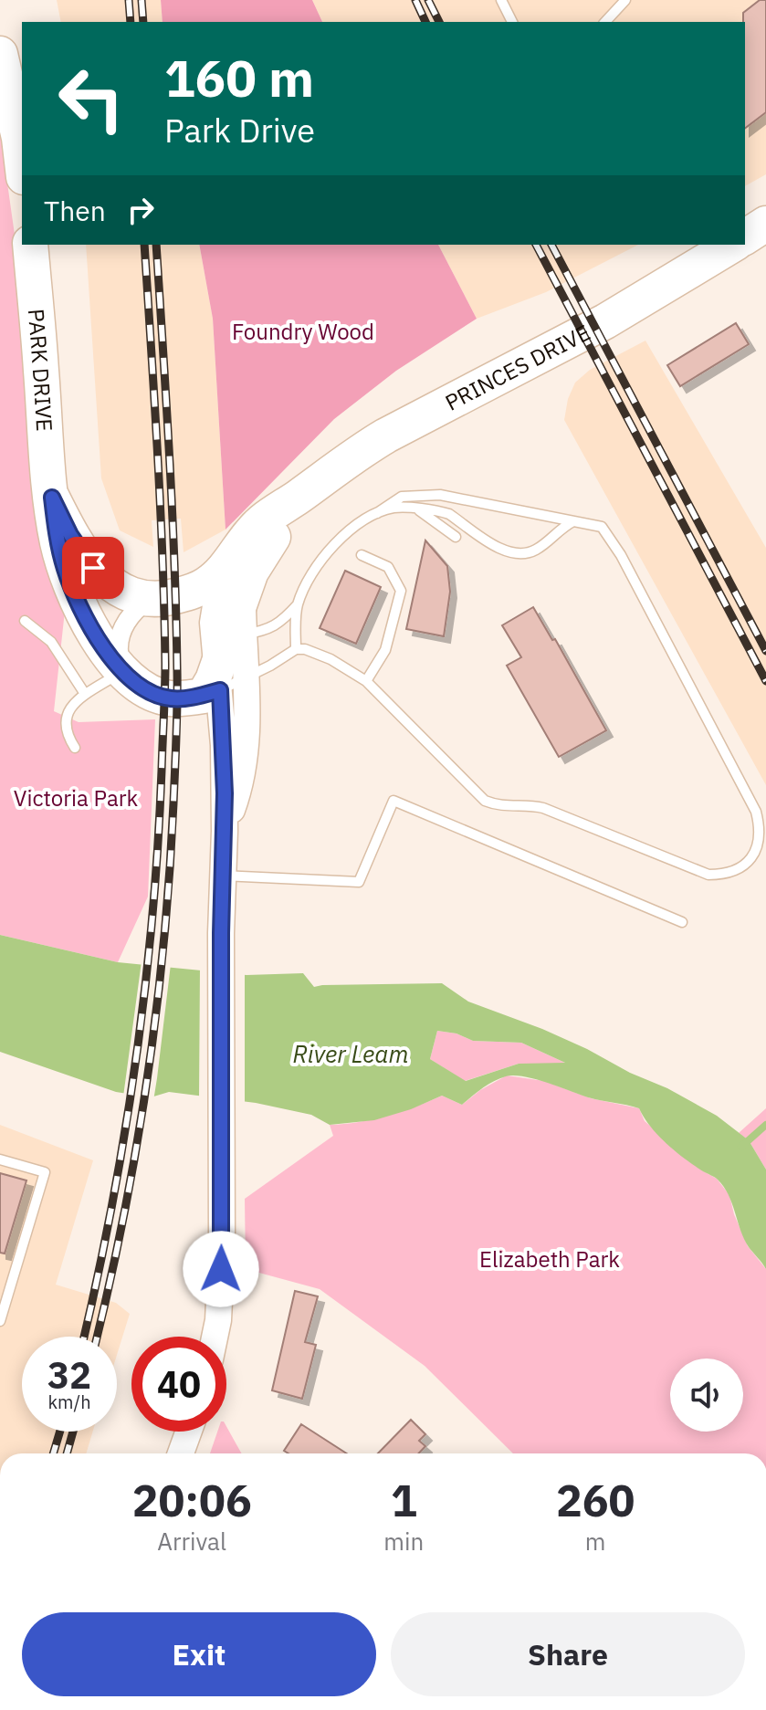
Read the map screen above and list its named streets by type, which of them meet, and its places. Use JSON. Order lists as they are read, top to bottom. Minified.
{"streets":{"highway":["PRINCES DRIVE","PARK DRIVE"]},"crossings":[["PRINCES DRIVE","PARK DRIVE"]],"water":["River Leam"],"parks":["Foundry Wood","Victoria Park","Elizabeth Park"],"page":{"turn":["160 m","Park Drive"],"then":"Then","speed":"32 km/h","limit":"40","eta":["20:06","Arrival","1","min","260","m"],"buttons":["Exit","Share"]}}
